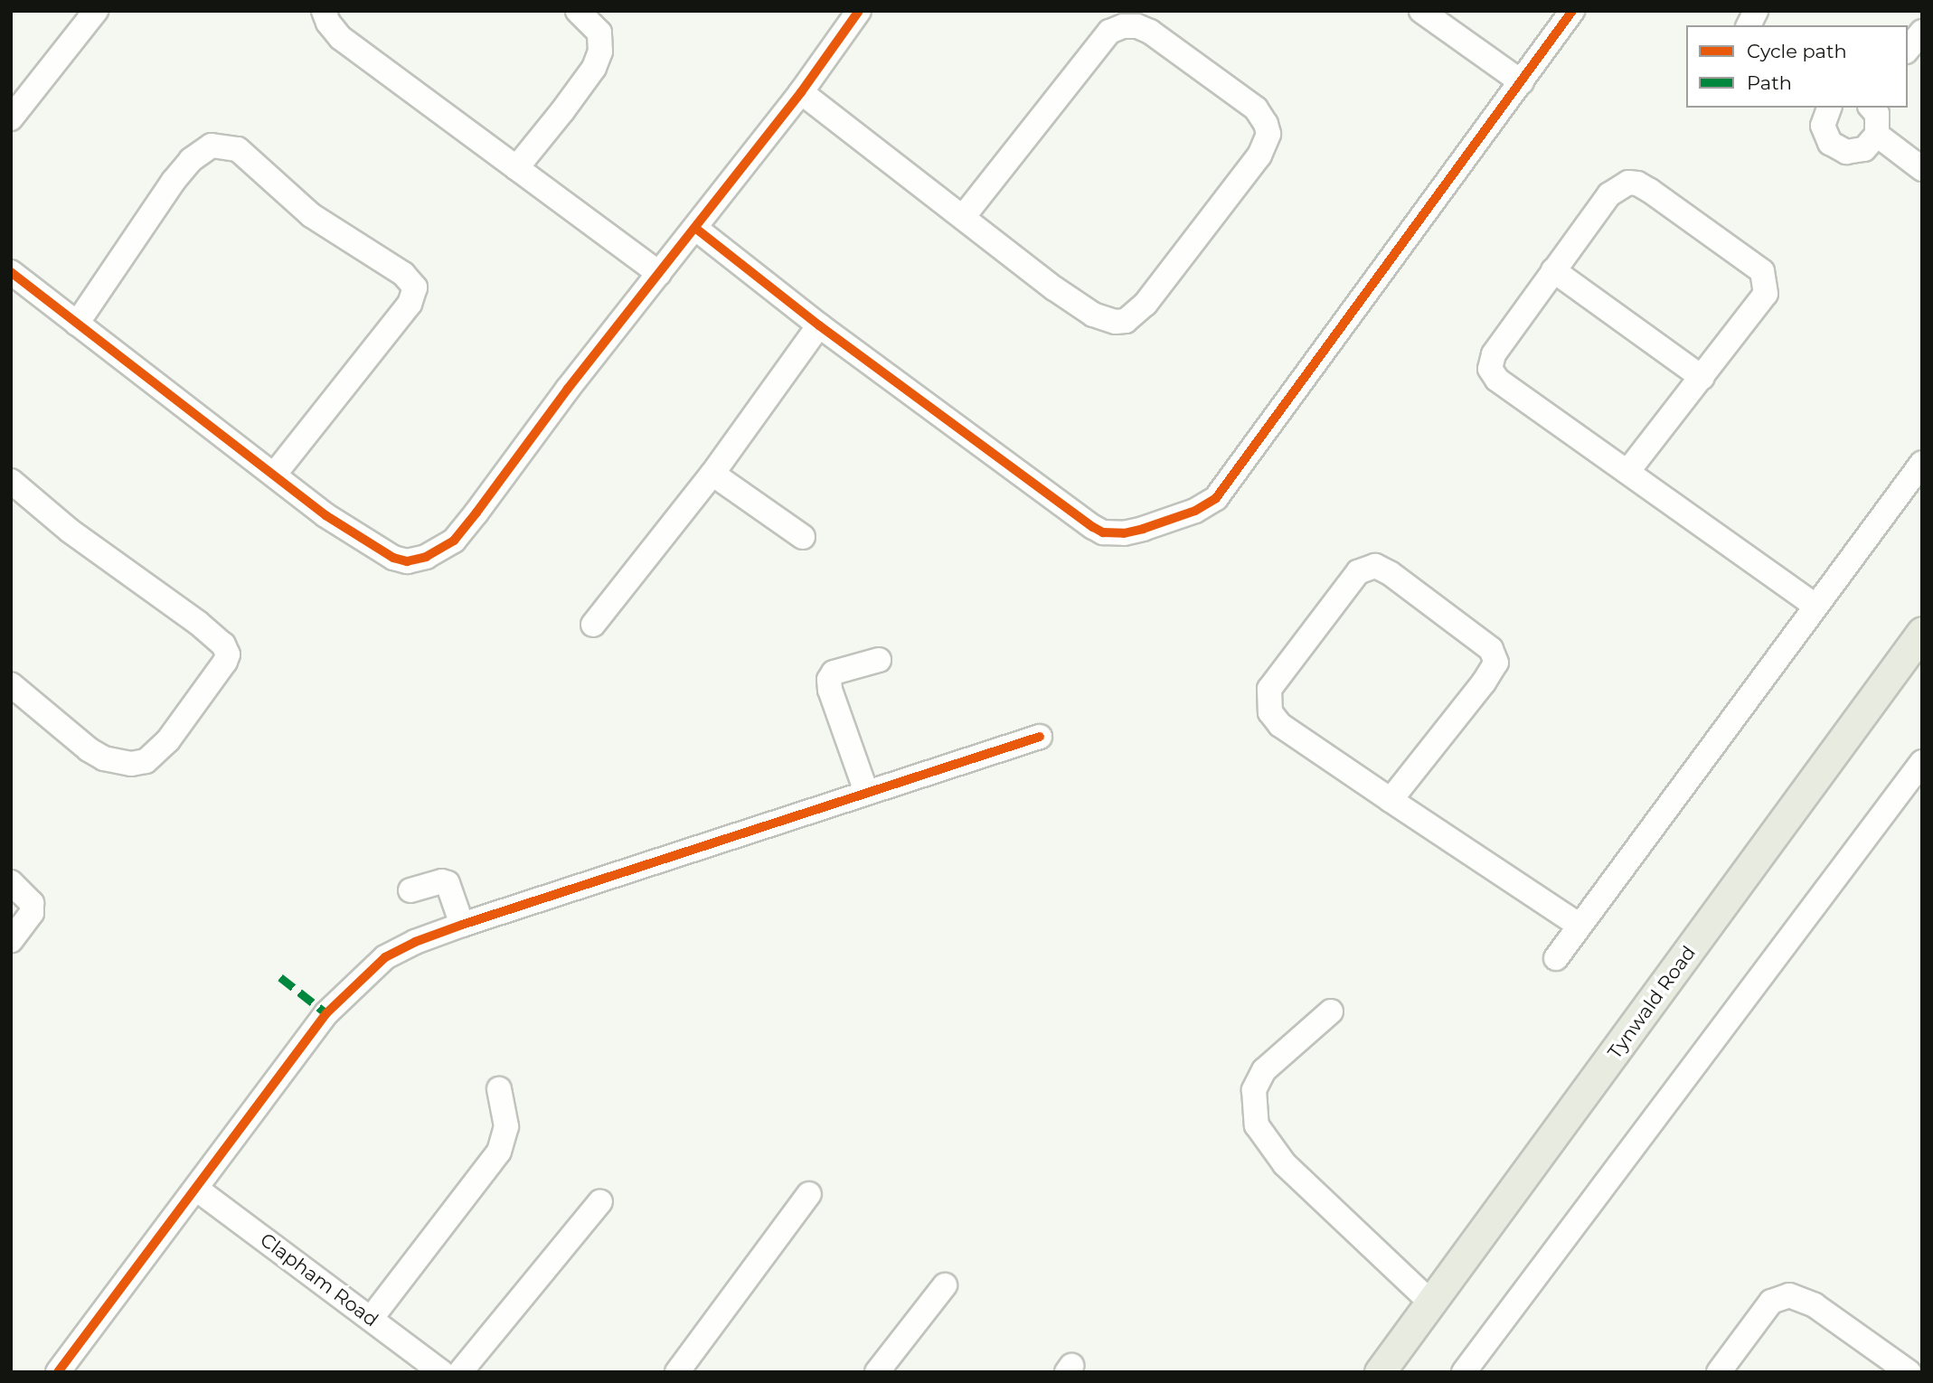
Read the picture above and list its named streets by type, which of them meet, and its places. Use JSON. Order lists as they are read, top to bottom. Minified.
{"streets":{"main road":["Tynwald Road"],"street":["Clapham Road"]},"legend":["Cycle path","Path"]}
